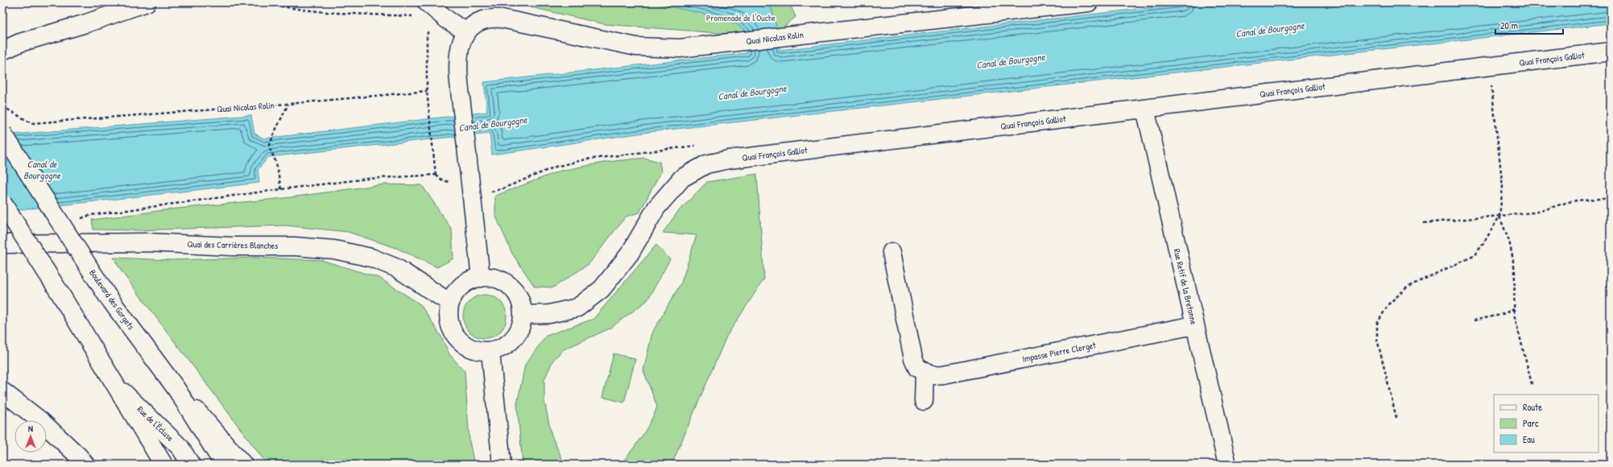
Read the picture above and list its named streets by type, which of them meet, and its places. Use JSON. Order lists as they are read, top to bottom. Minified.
{"streets":{"street":["Quai Nicolas Rolin","Quai François Galliot","Quai des Carrières Blanches","Rue Retif de la Bretonne","Boulevard des Gorgets","Impasse Pierre Clerget","Rue de l'Écluse"]},"crossings":[["Quai Nicolas Rolin","Quai François Galliot"],["Quai Nicolas Rolin","Quai des Carrières Blanches"],["Quai François Galliot","Quai des Carrières Blanches"],["Quai François Galliot","Rue Retif de la Bretonne"],["Rue Retif de la Bretonne","Impasse Pierre Clerget"]],"water":["Canal de Bourgogne"],"parks":["Promenade de l'Ouche"],"legend":["Route","Parc","Eau"],"scale_bar":"20 m","north":"top"}
